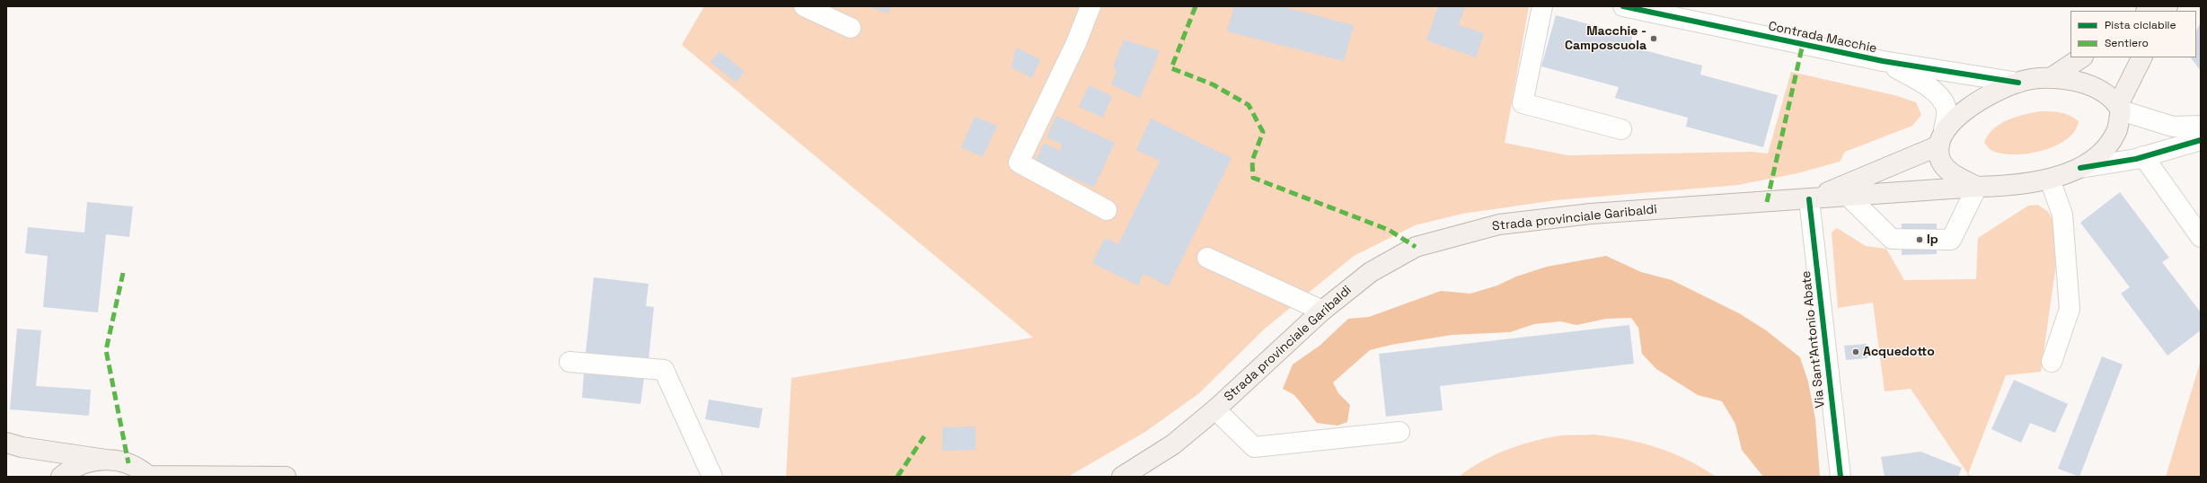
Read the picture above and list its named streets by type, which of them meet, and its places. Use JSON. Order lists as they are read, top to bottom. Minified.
{"streets":{"main road":["Strada provinciale Garibaldi"],"street":["Contrada Macchie","Via Sant'Antonio Abate"]},"crossings":[["Contrada Macchie","Strada provinciale Garibaldi"],["Strada provinciale Garibaldi","Via Sant'Antonio Abate"]],"places":["Macchie - Camposcuola","Ip","Acquedotto"],"legend":["Pista ciclabile","Sentiero"]}
